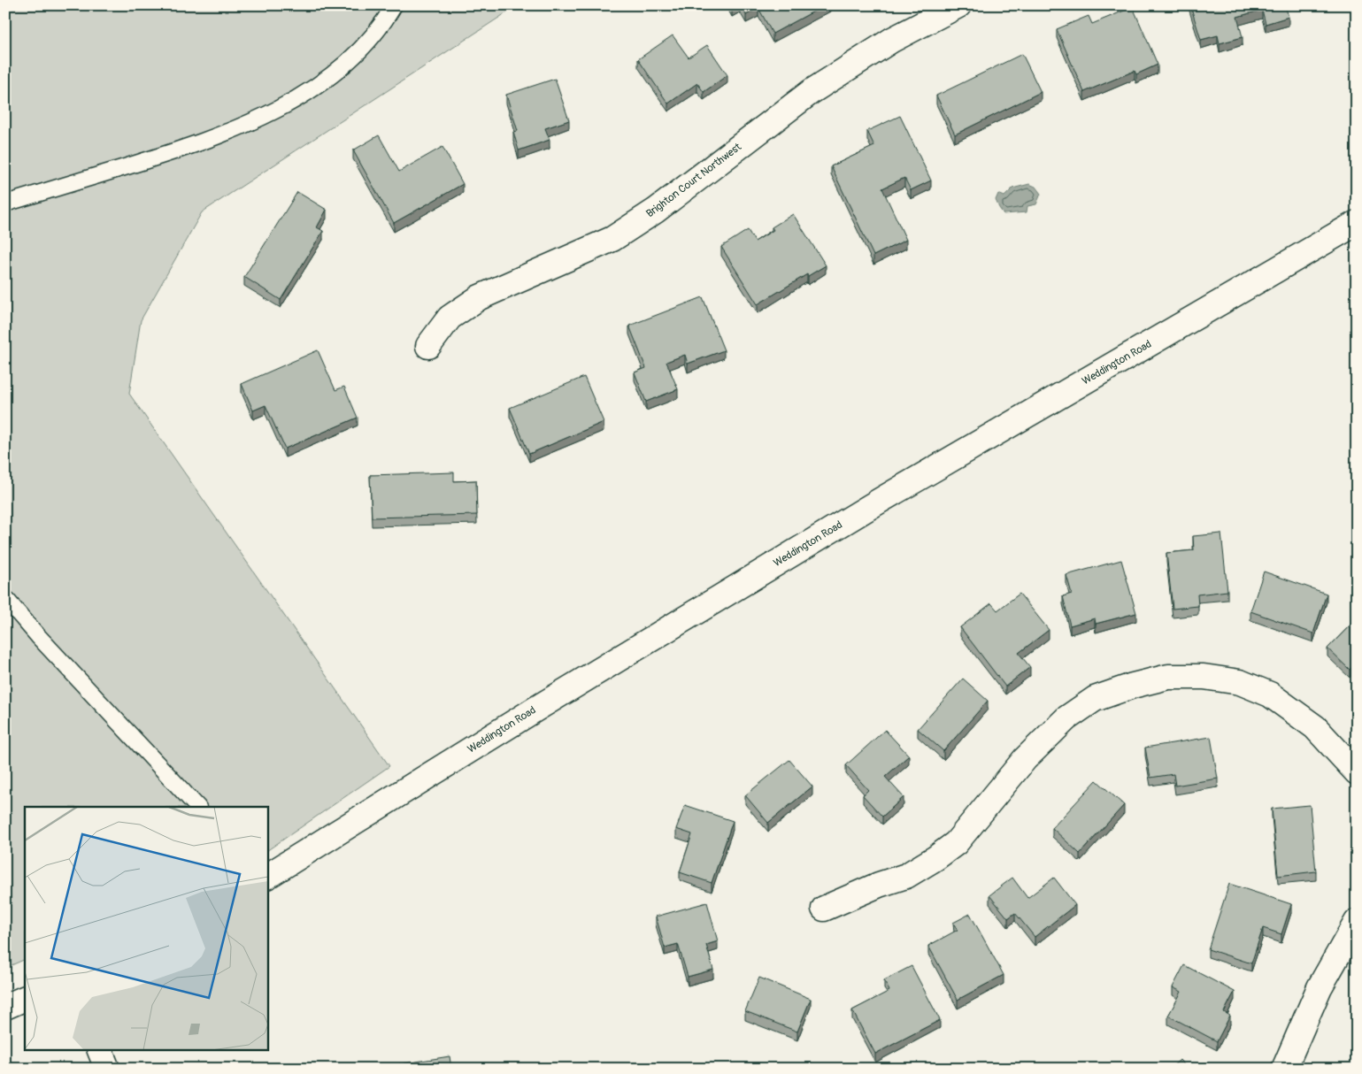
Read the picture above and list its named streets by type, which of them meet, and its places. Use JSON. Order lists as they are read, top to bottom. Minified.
{"streets":{"street":["Brighton Court Northwest","Weddington Road"]}}
